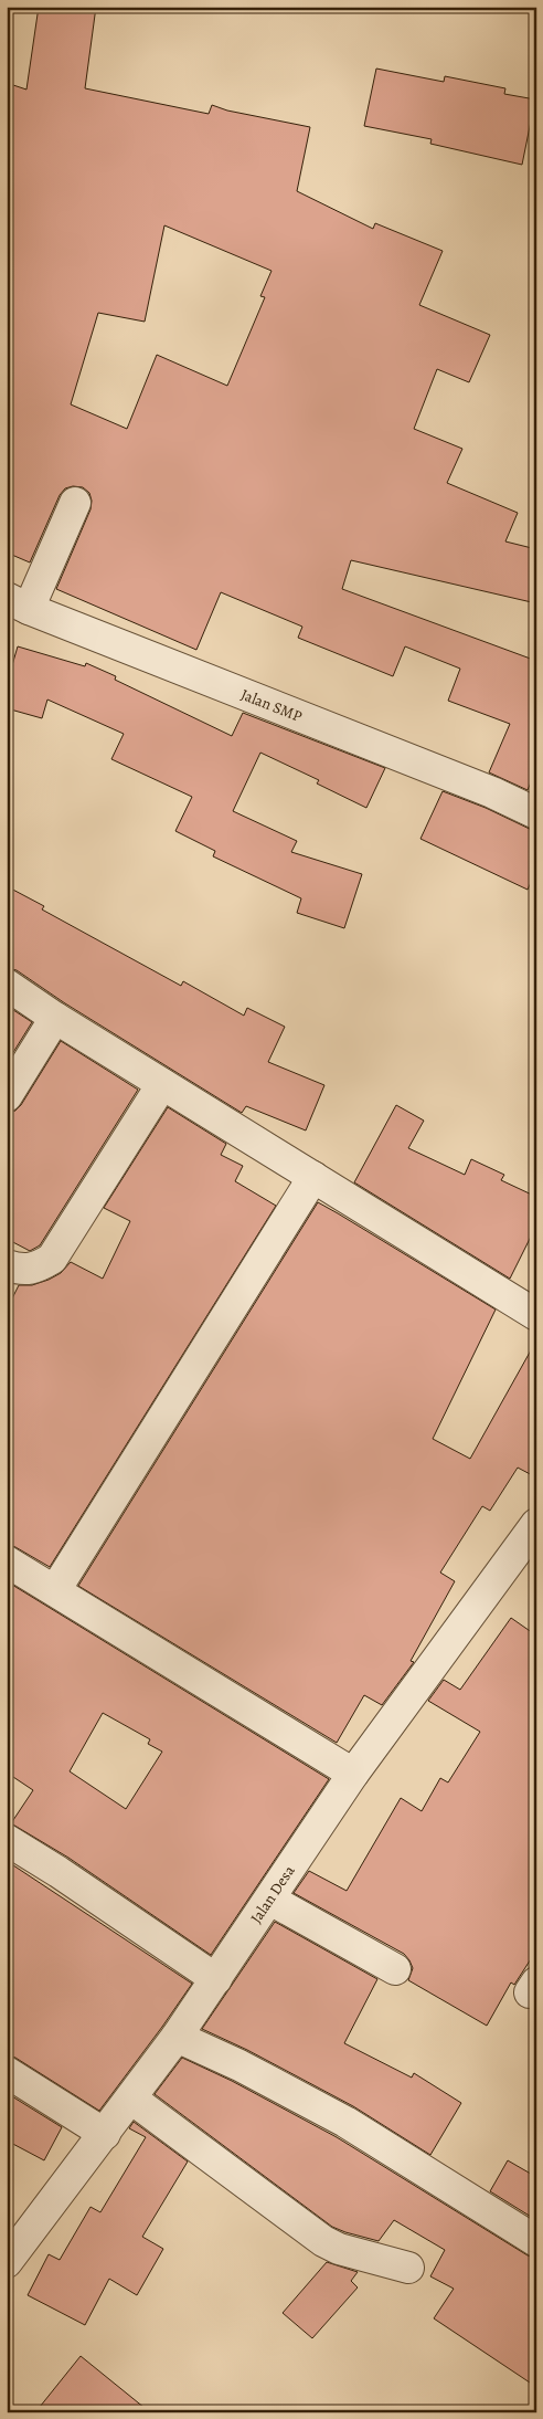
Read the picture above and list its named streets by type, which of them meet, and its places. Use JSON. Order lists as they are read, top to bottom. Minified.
{"streets":{"street":["Jalan SMP","Jalan Desa"]}}
